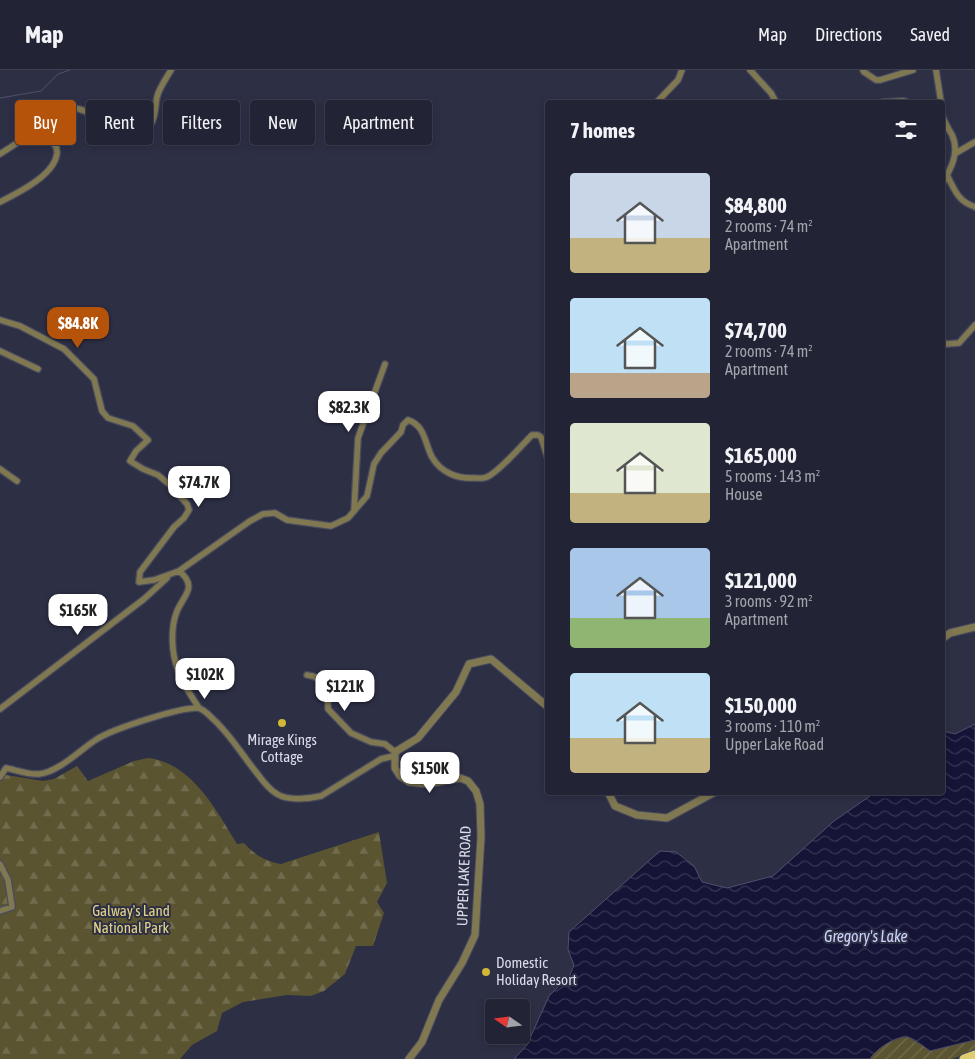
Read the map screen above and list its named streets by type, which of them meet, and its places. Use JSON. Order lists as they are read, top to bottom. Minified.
{"streets":{"street":["UPPER LAKE ROAD"]},"water":["Gregory's Lake"],"parks":["Galway's Land National Park"],"places":["Mirage Kings Cottage","Domestic Holiday Resort"],"north":"left","page":{"header":"Map","nav":["Map","Directions","Saved"],"chip":["Buy","Rent","Filters","New","Apartment"],"heading":"7 homes","list":[{"name":"$84,800","note":"2 rooms · 74 m² · Apartment"},{"name":"$74,700","note":"2 rooms · 74 m² · Apartment"},{"name":"$165,000","note":"5 rooms · 143 m² · House"},{"name":"$121,000","note":"3 rooms · 92 m² · Apartment"},{"name":"$150,000","note":"3 rooms · 110 m² · Upper Lake Road"}],"price":["$84.8K","$82.3K","$74.7K","$165K","$102K","$121K","$150K"]}}
